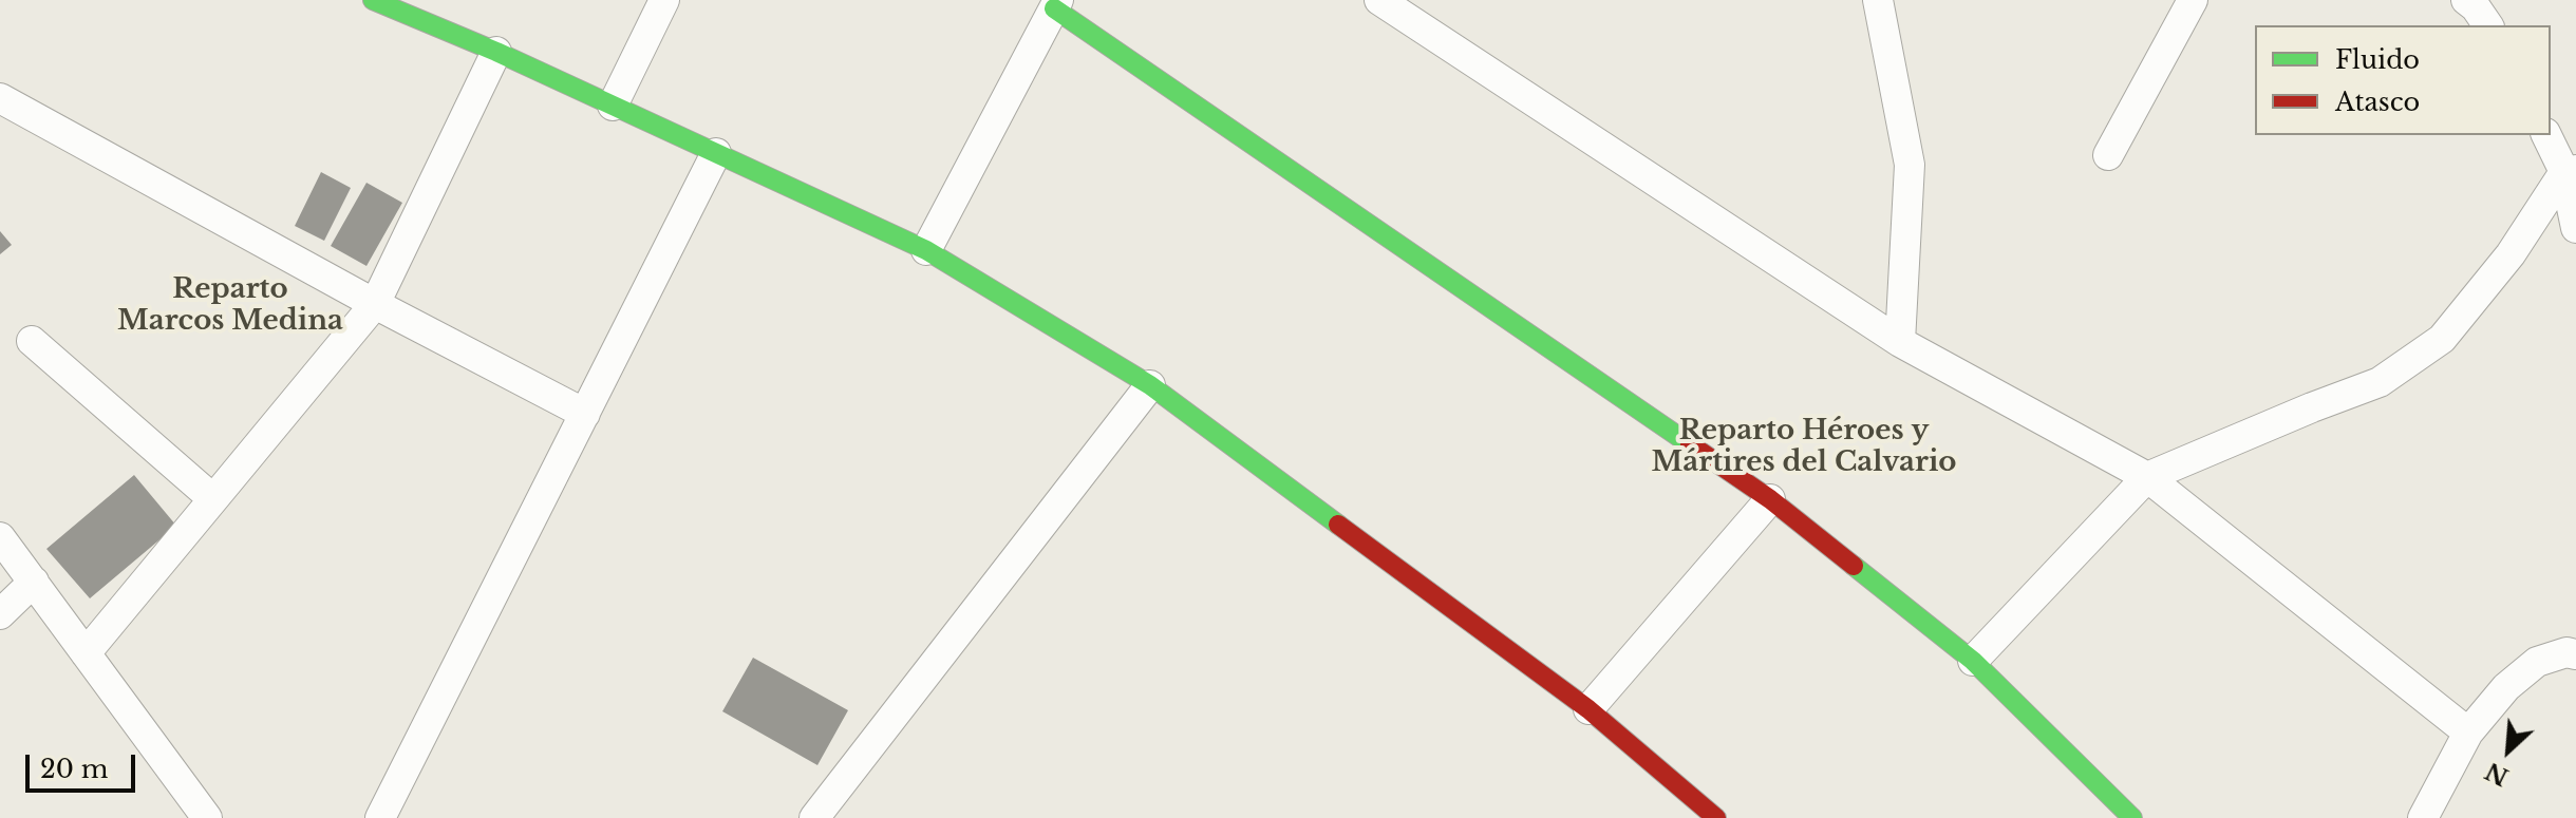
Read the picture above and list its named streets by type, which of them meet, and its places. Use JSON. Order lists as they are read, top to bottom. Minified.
{"districts":["Reparto Marcos Medina","Reparto Héroes y Mártires del Calvario"],"legend":["Fluido","Atasco"],"scale_bar":"20 m","north":"bottom left"}
